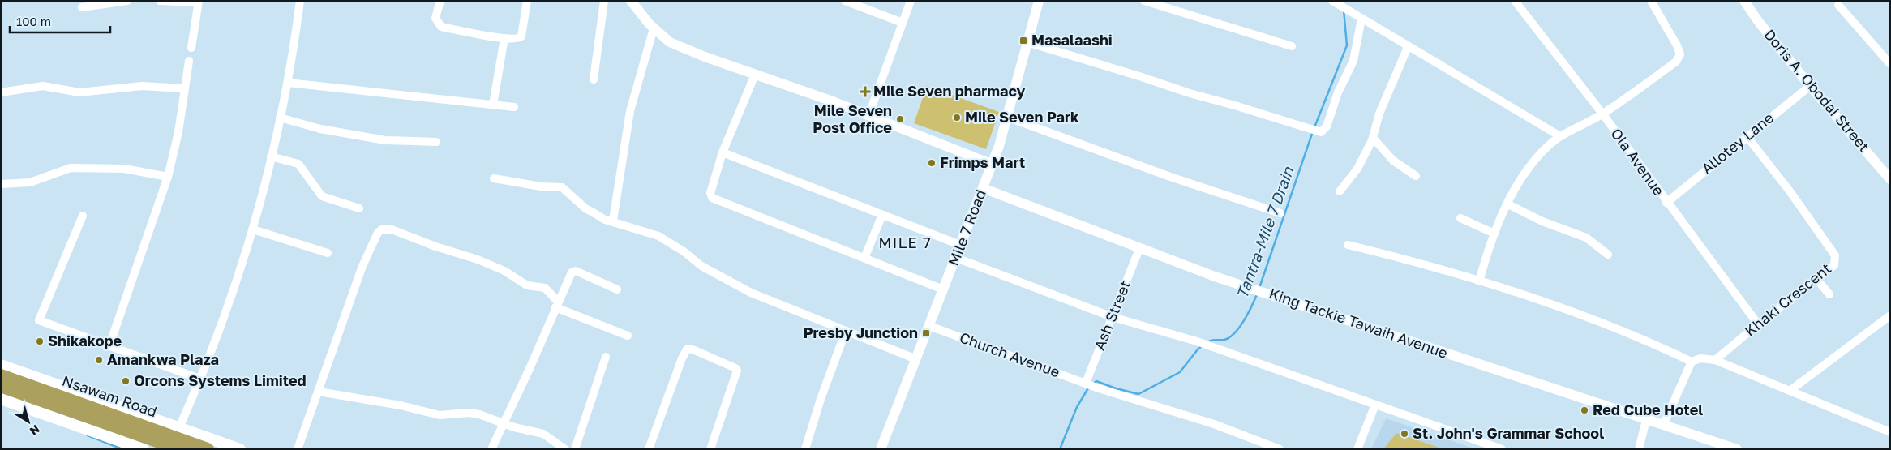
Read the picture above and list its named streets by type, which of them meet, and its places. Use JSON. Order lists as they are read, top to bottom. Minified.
{"streets":{"highway":["Nsawam Road"],"street":["Doris A. Obodai Street","Allotey Lane","Ola Avenue","Mile 7 Road","Khaki Crescent","Ash Street","King Tackie Tawaih Avenue","Church Avenue"]},"crossings":[["Doris A. Obodai Street","Allotey Lane"],["Allotey Lane","Ola Avenue"],["Allotey Lane","Khaki Crescent"],["Ola Avenue","Khaki Crescent"],["Mile 7 Road","King Tackie Tawaih Avenue"],["Mile 7 Road","Church Avenue"],["Ash Street","King Tackie Tawaih Avenue"],["Ash Street","Church Avenue"]],"districts":["MILE 7"],"water":["Tantra-Mile 7 Drain"],"places":{"transit":["Masalaashi","Presby Junction"],"health":["Mile Seven pharmacy"],"other":["Mile Seven Park","Mile Seven Post Office","Frimps Mart","Shikakope","Amankwa Plaza","Orcons Systems Limited","Red Cube Hotel","St. John's Grammar School"]},"scale_bar":"100 m","north":"bottom right"}
